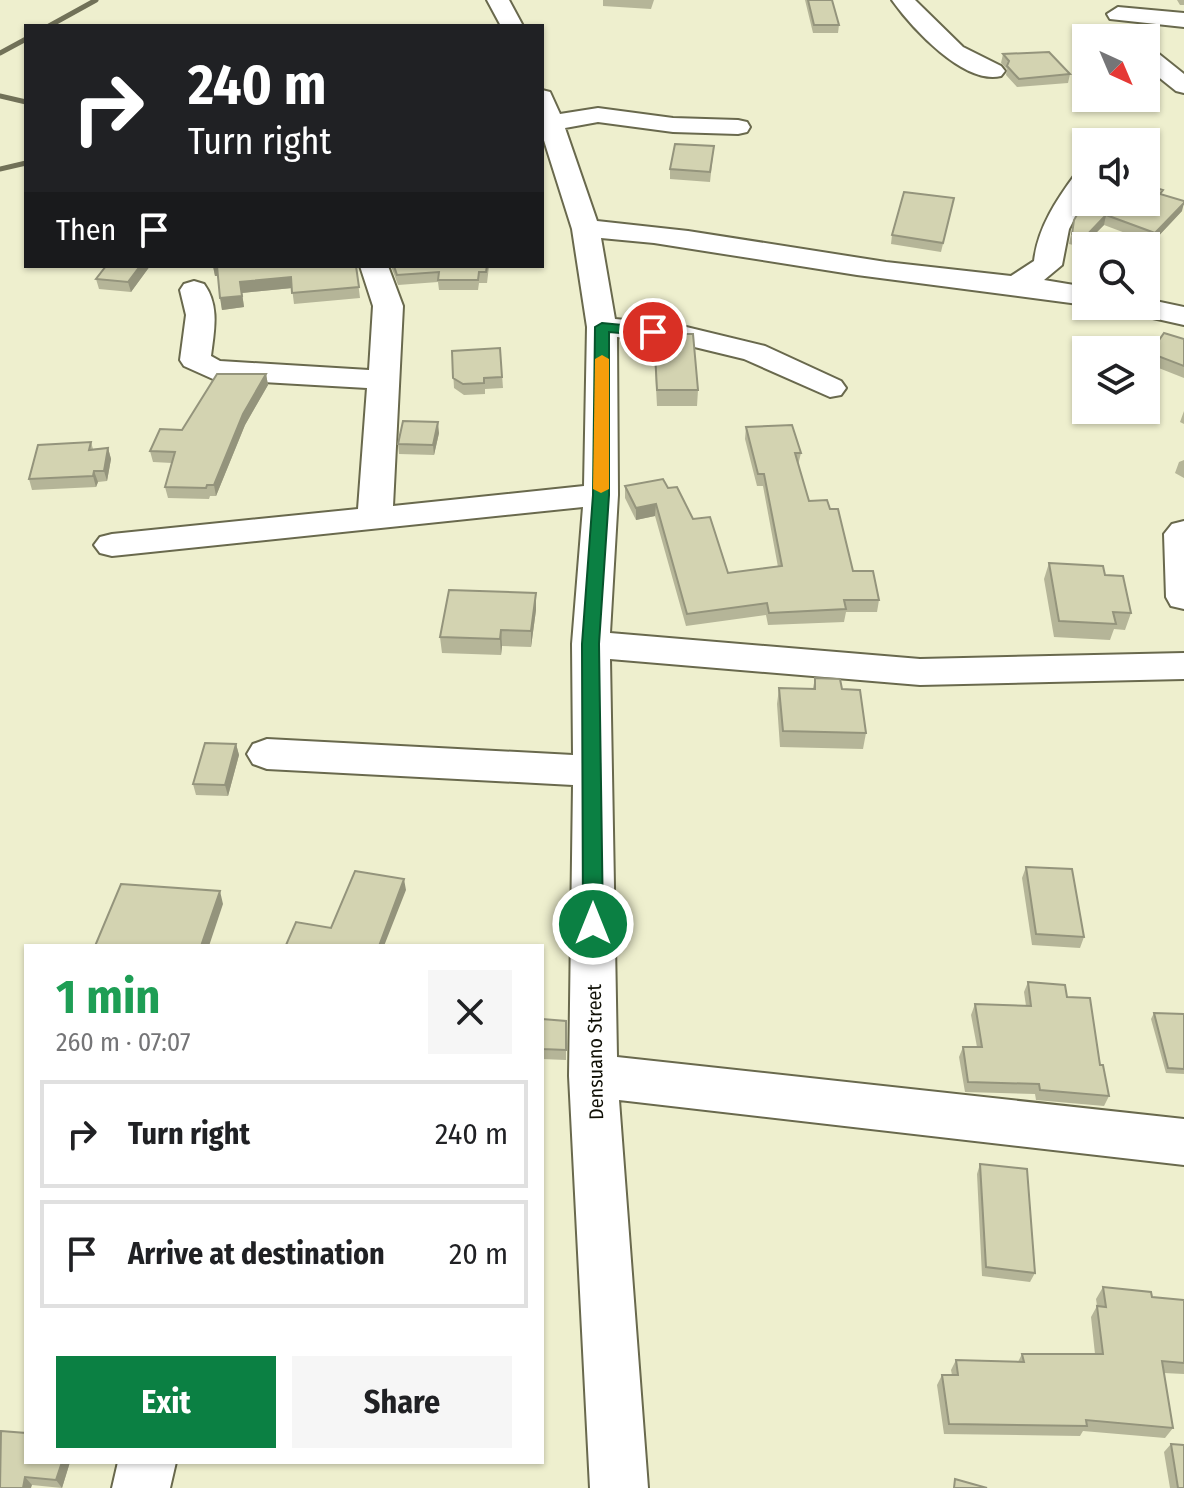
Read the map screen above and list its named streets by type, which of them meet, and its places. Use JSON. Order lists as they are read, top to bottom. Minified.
{"streets":{"street":["Densuano Street"]},"north":"bottom right","page":{"turn":["240 m","Turn right"],"then":"Then","heading":["1 min","260 m · 07:07"],"list":[{"name":"Turn right","value":"240 m"},{"name":"Arrive at destination","value":"20 m"}],"buttons":["Exit","Share"]}}
